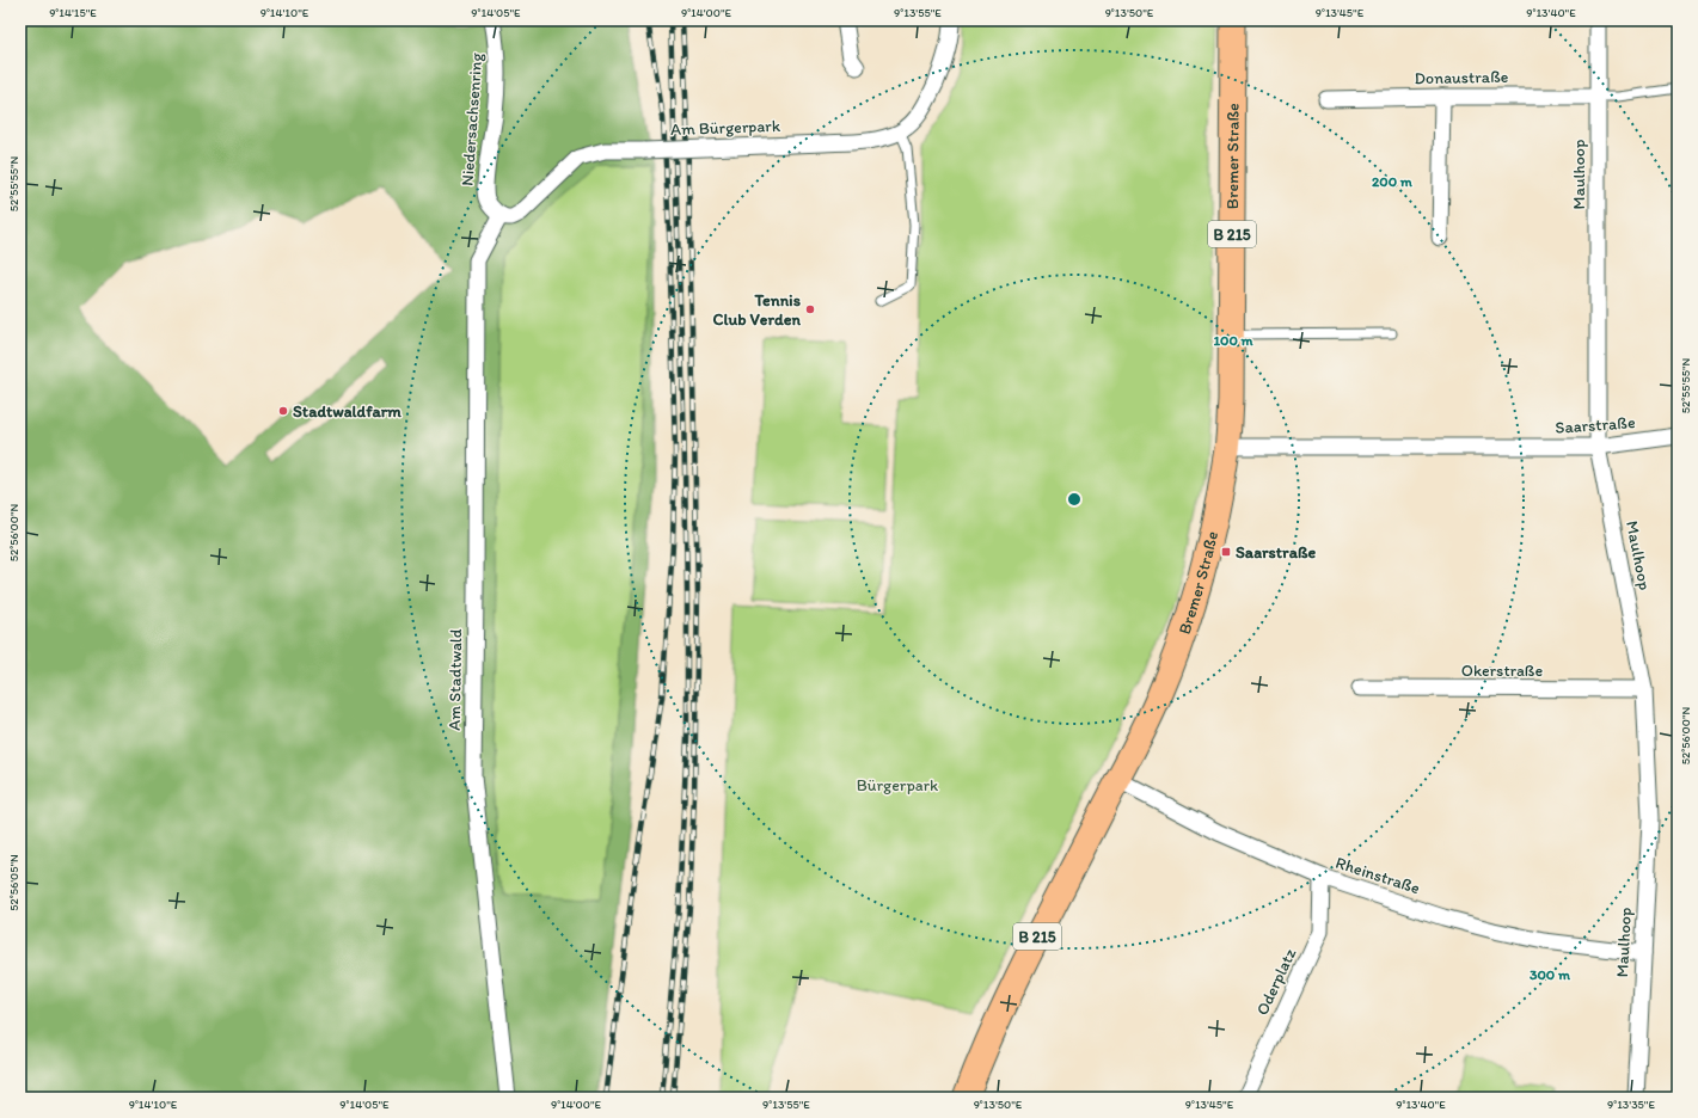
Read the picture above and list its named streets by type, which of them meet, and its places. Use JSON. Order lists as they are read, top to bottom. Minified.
{"streets":{"main road":["Bremer Straße","B 215"],"street":["Donaustraße","Niedersachsenring","Am Bürgerpark","Maulhoop","Saarstraße","Okerstraße","Am Stadtwald","Rheinstraße","Oderplatz"]},"crossings":[["Donaustraße","Maulhoop"],["Niedersachsenring","Am Bürgerpark"],["Niedersachsenring","Am Stadtwald"],["Am Bürgerpark","Am Stadtwald"],["Bremer Straße","Saarstraße"],["Bremer Straße","Rheinstraße"],["Maulhoop","Saarstraße"],["Maulhoop","Okerstraße"],["Maulhoop","Rheinstraße"],["Rheinstraße","Oderplatz"]],"parks":["Bürgerpark"],"places":{"other":["Tennis Club Verden","Stadtwaldfarm"],"transit":["Saarstraße"]},"coordinates":["9°14'15\"E","9°14'10\"E","9°14'05\"E","9°14'00\"E","9°13'55\"E","9°13'50\"E","9°13'45\"E","9°13'40\"E","52°55'55\"N","52°56'00\"N","52°56'05\"N","9°13'35\"E"],"rings":["200 m","100 m","300 m"]}
